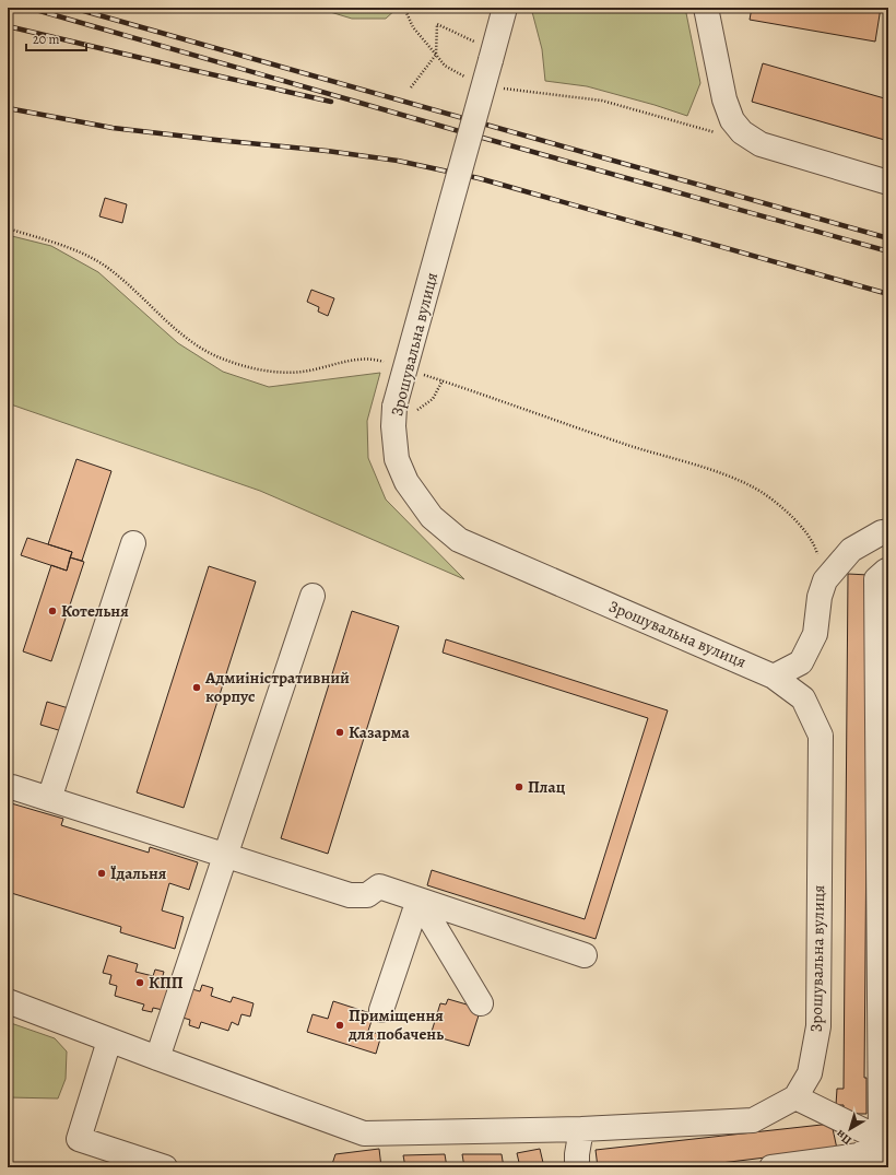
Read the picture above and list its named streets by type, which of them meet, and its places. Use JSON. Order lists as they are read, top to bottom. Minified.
{"streets":{"street":["Зрошувальна вулиця"]},"places":["Котельня","Адмиіністративний корпус","Казарма","Плац","Їдальня","КПП","Приміщення для побачень"],"scale_bar":"20 m","north":"bottom left"}
